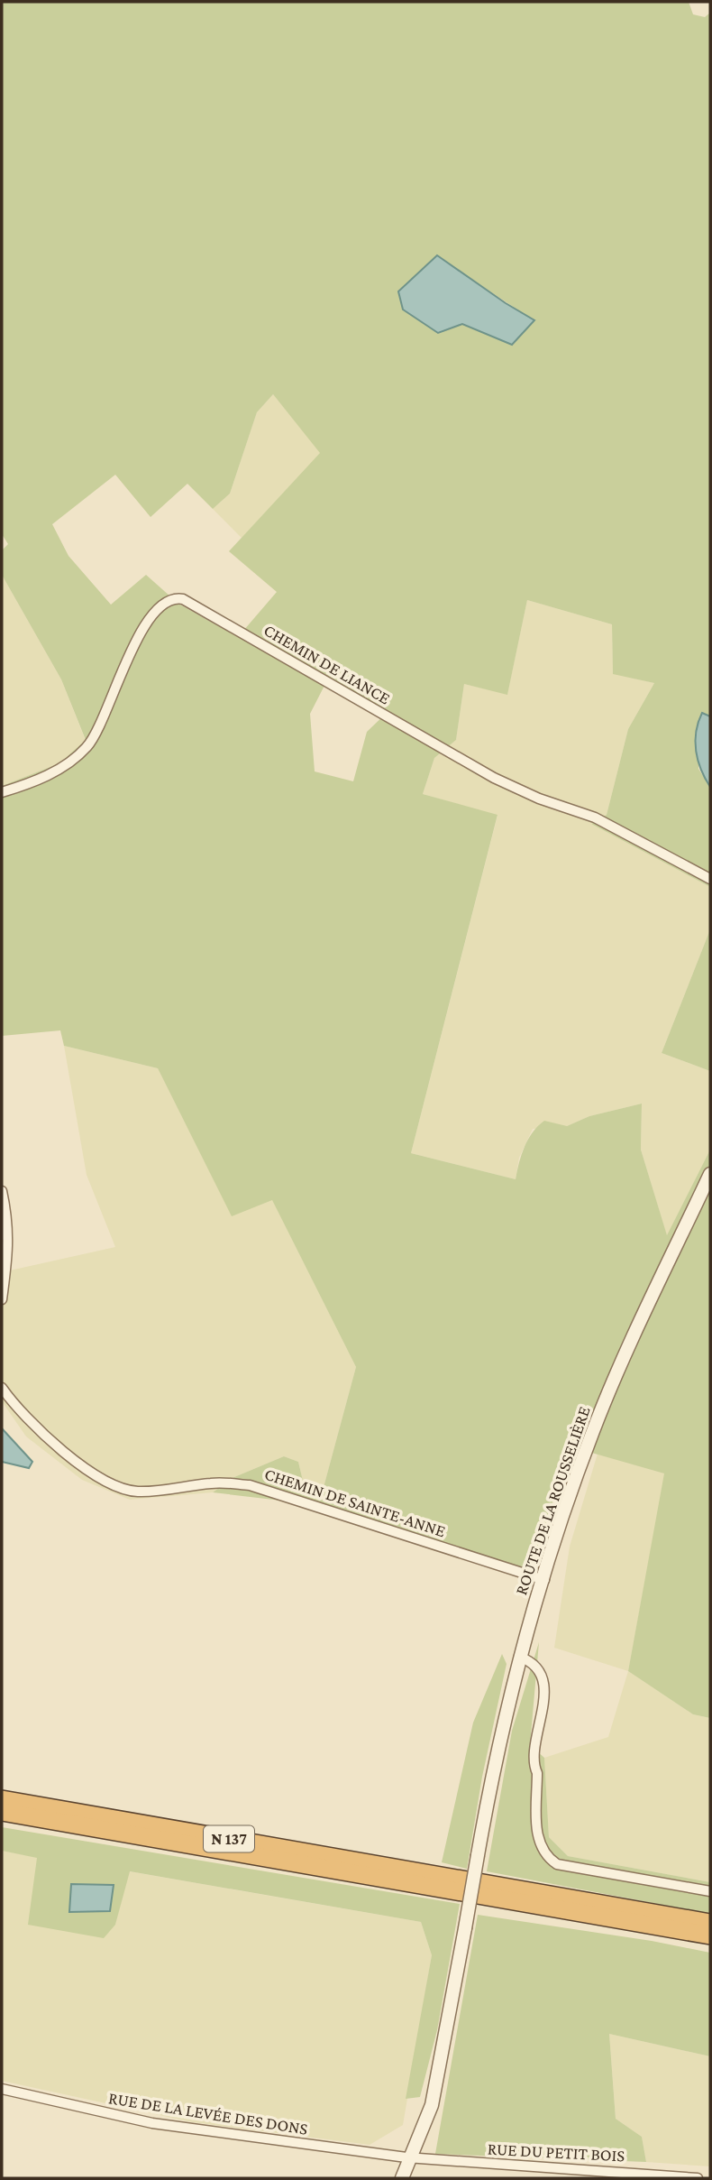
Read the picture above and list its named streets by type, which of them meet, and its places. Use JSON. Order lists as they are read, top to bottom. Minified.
{"streets":{"highway":["N 137"],"street":["CHEMIN DE LIANCE","ROUTE DE LA ROUSSELIÈRE","CHEMIN DE SAINTE-ANNE","RUE DE LA LEVÉE DES DONS","RUE DU PETIT BOIS"]},"crossings":[["ROUTE DE LA ROUSSELIÈRE","CHEMIN DE SAINTE-ANNE"],["ROUTE DE LA ROUSSELIÈRE","RUE DE LA LEVÉE DES DONS"],["ROUTE DE LA ROUSSELIÈRE","RUE DU PETIT BOIS"],["RUE DE LA LEVÉE DES DONS","RUE DU PETIT BOIS"]]}
